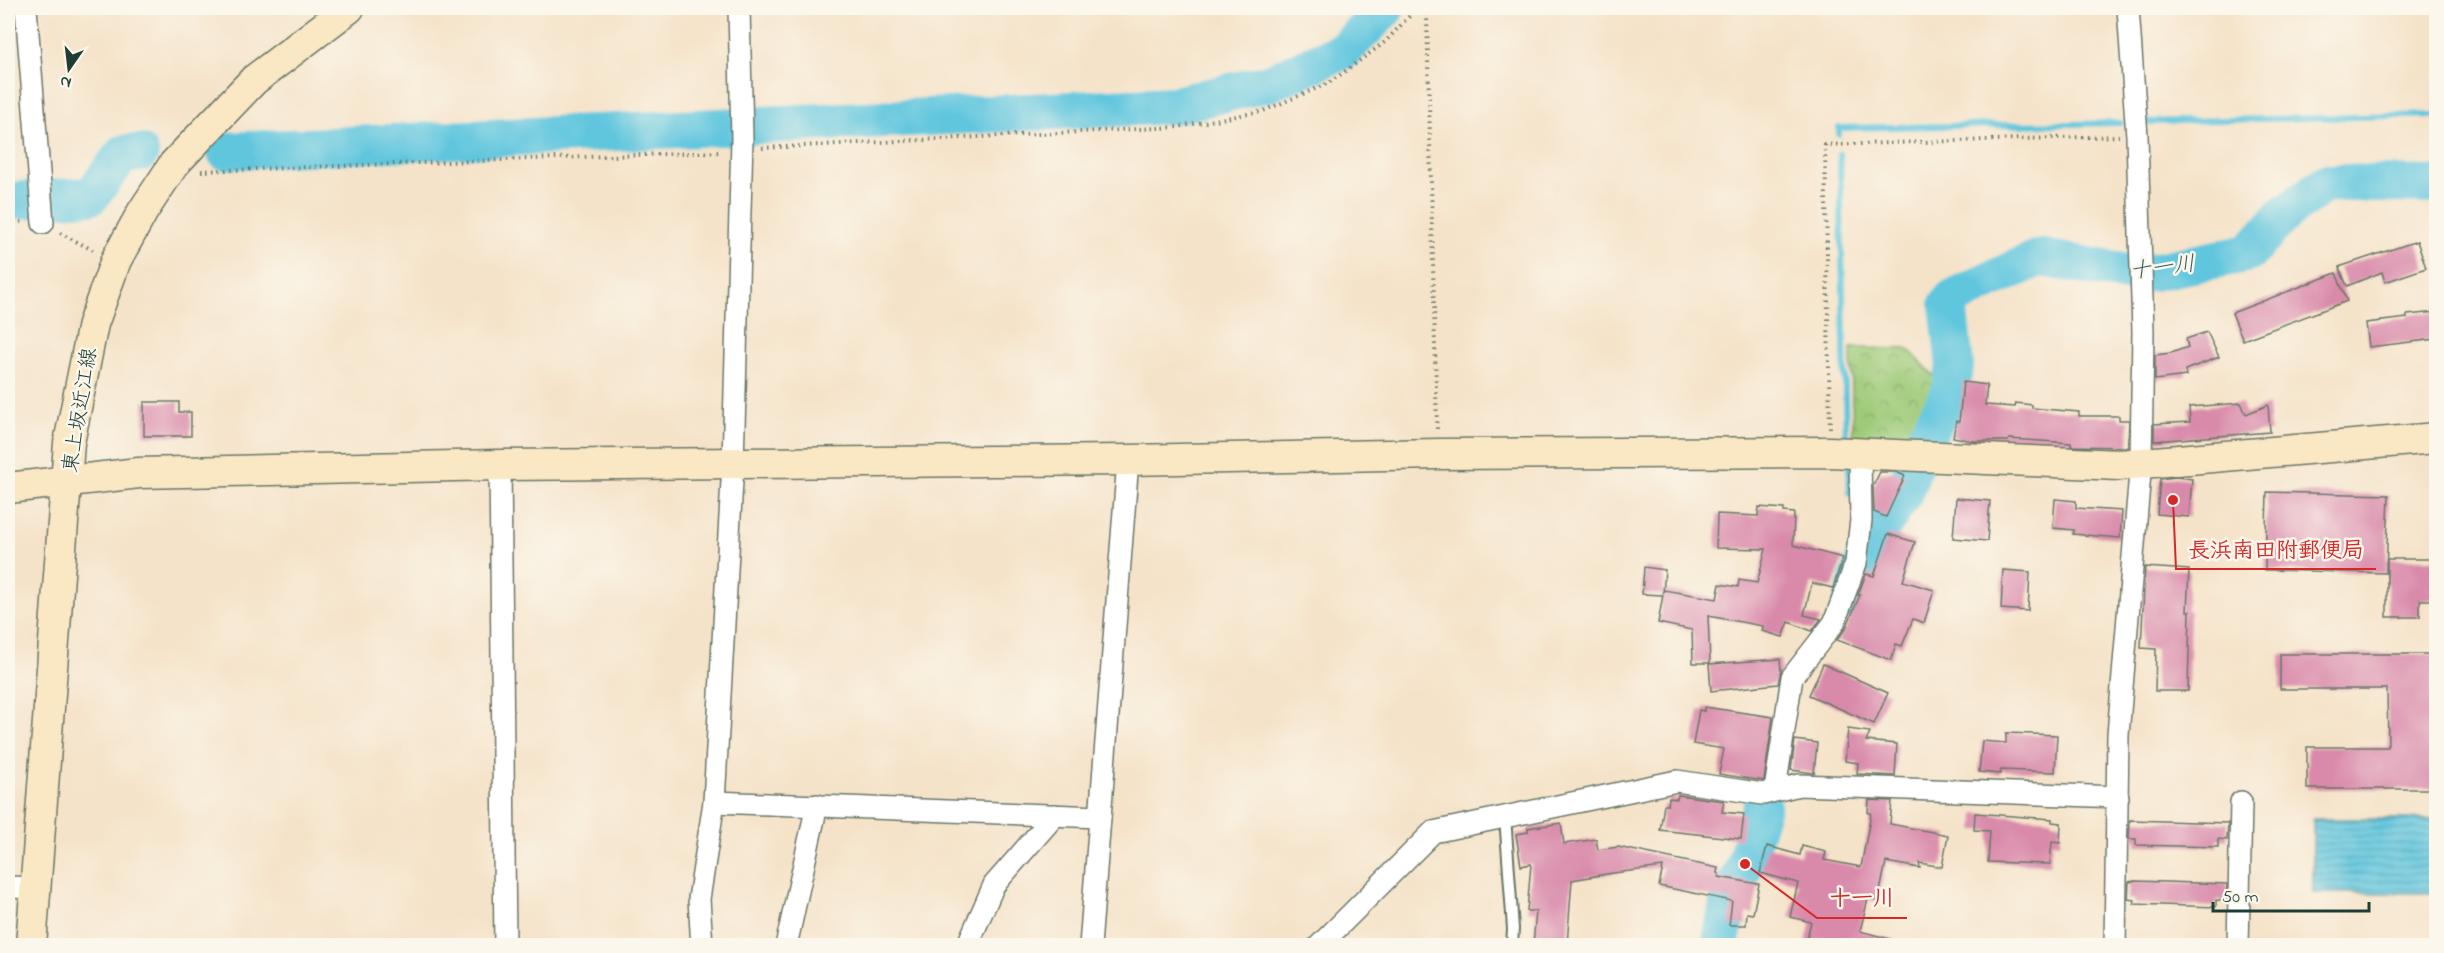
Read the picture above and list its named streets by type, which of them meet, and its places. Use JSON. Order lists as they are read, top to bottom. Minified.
{"streets":{"street":["東上坂近江線"]},"water":["十一川"],"places":["長浜南田附郵便局","十一川"],"scale_bar":"50 m","north":"bottom"}
